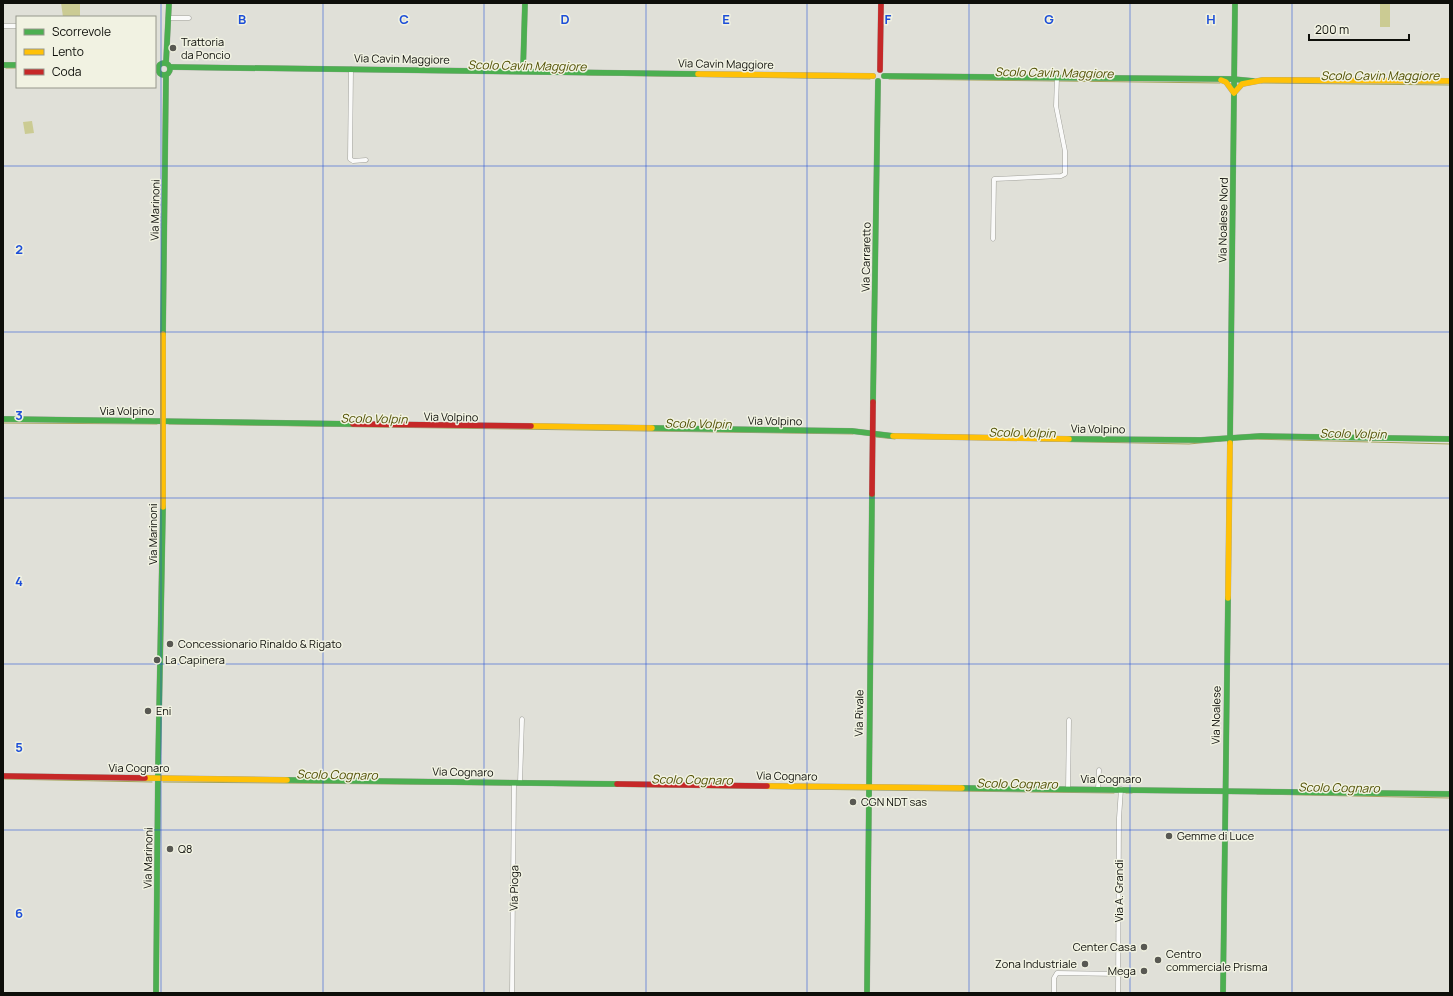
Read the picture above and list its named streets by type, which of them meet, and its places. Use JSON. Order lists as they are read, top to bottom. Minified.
{"streets":{"street":["Via Cavin Maggiore","Via Marinoni","Via Noalese Nord","Via Carraretto","Via Volpino","Via Rivale","Via Noalese","Via Cognaro","Via Pioga","Via A. Grandi"]},"crossings":[["Via Cavin Maggiore","Via Marinoni"],["Via Cavin Maggiore","Via Carraretto"],["Via Marinoni","Via Volpino"],["Via Marinoni","Via Cognaro"],["Via Noalese Nord","Via Volpino"],["Via Noalese Nord","Via Noalese"],["Via Carraretto","Via Volpino"],["Via Carraretto","Via Rivale"],["Via Volpino","Via Rivale"],["Via Volpino","Via Noalese"],["Via Rivale","Via Cognaro"],["Via Noalese","Via Cognaro"],["Via Cognaro","Via Pioga"],["Via Cognaro","Via A. Grandi"]],"water":["Scolo Cavin Maggiore","Scolo Volpin","Scolo Cognaro"],"places":["Trattoria da Poncio","Concessionario Rinaldo & Rigato","La Capinera","Eni","CGN NDT sas","Gemme di Luce","Q8","Center Casa","Centro commerciale Prisma","Zona Industriale","Mega"],"legend":["Scorrevole","Lento","Coda"],"scale_bar":"200 m","grid":{"columns":["B","C","D","E","F","G","H"],"rows":["2","3","4","5","6"]}}
